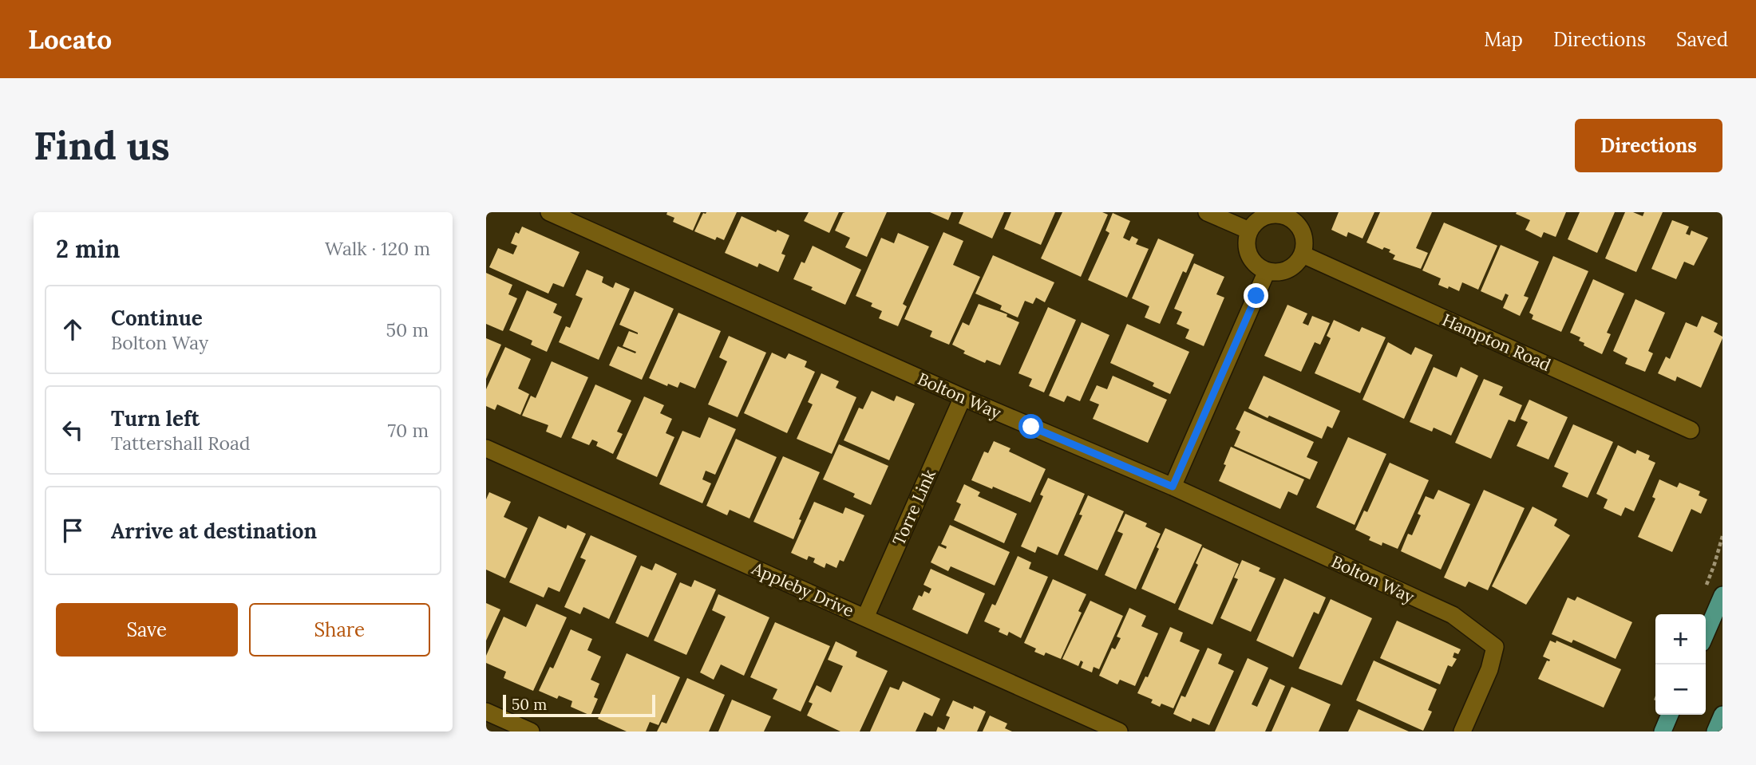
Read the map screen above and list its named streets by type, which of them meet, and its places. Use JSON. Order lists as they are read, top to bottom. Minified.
{"streets":{"street":["Hampton Road","Bolton Way","Torre Link","Appleby Drive"]},"crossings":[["Bolton Way","Torre Link"],["Torre Link","Appleby Drive"]],"scale_bar":"50 m","page":{"header":"Locato","nav":["Map","Directions","Saved"],"buttons":["Directions",["Save","Share"]],"title":"Find us","heading":["2 min","Walk · 120 m"],"list":[["Continue","Bolton Way","50 m"],["Turn left","Tattershall Road","70 m"],"Arrive at destination"],"map_buttons":["+","−"],"scale":"50 m"}}
